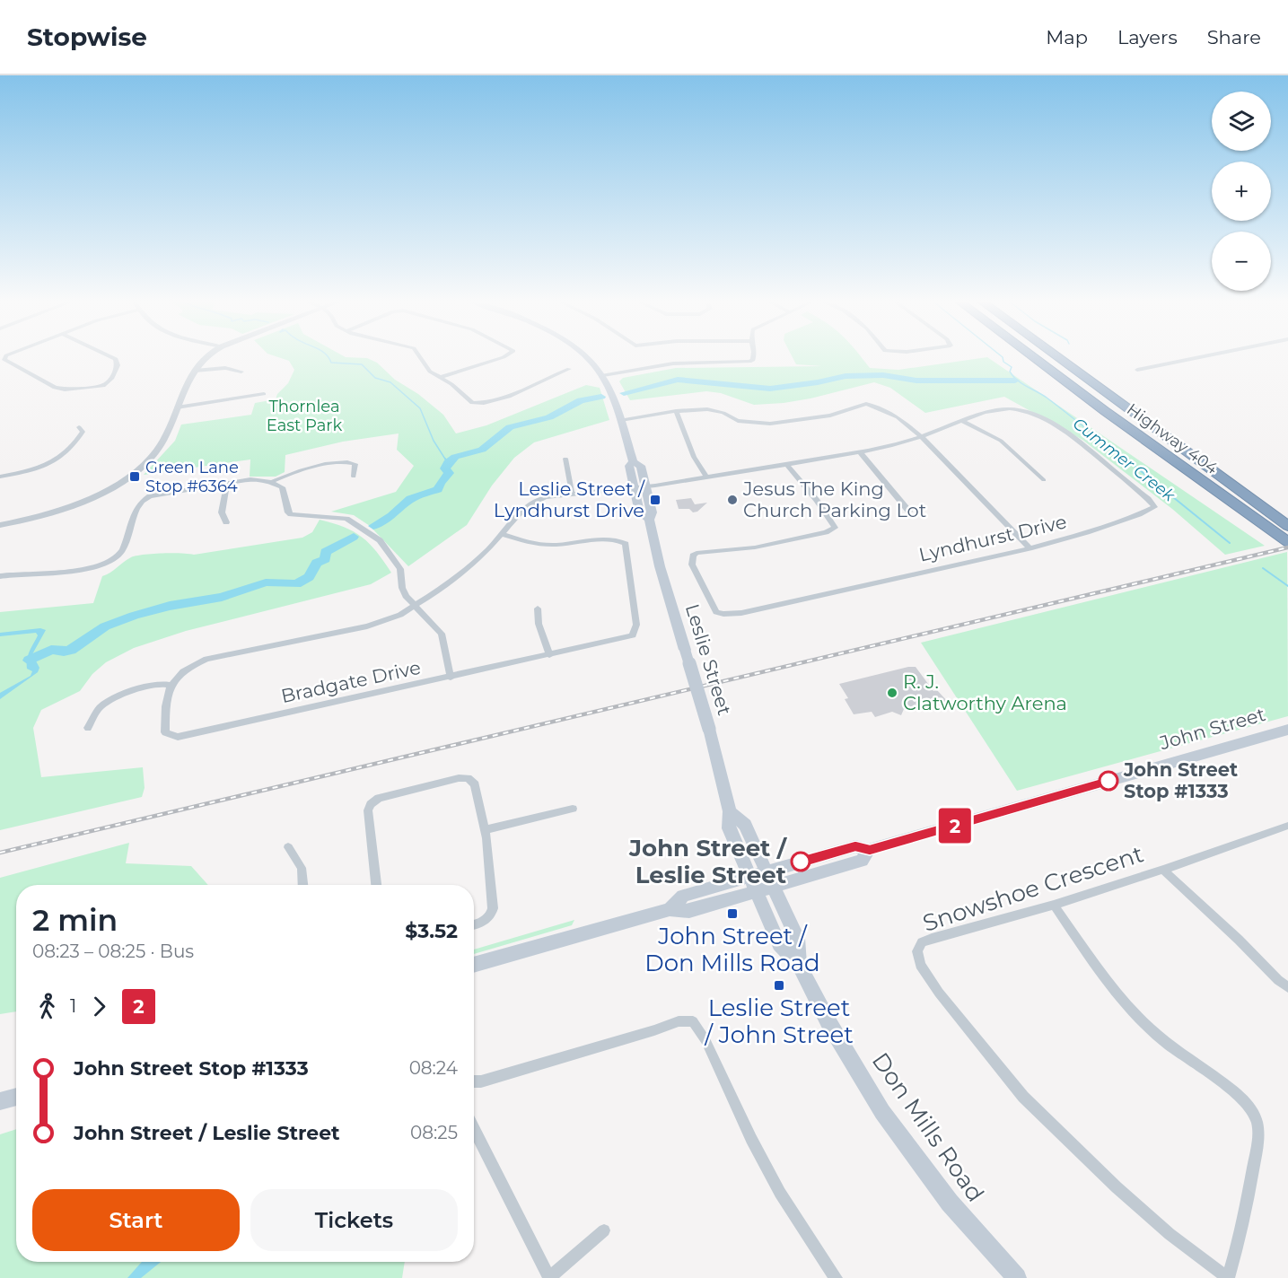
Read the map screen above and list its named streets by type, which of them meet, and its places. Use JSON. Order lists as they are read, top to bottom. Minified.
{"streets":{"highway":["Highway 404"],"main road":["Leslie Street","John Street","Don Mills Road"],"street":["Lyndhurst Drive","Bradgate Drive","Snowshoe Crescent"]},"crossings":[["Lyndhurst Drive","Leslie Street"],["Lyndhurst Drive","Bradgate Drive"],["Leslie Street","John Street"],["Leslie Street","Don Mills Road"],["John Street","Don Mills Road"]],"water":["Cummer Creek"],"parks":["Thornlea East Park"],"places":{"transit":["Green Lane Stop #6364","Leslie Street / Lyndhurst Drive","John Street / Don Mills Road","Leslie Street / John Street"],"other":["Jesus The King Church Parking Lot","R. J. Clatworthy Arena","John Street Stop #1333","John Street / Leslie Street"]},"lines":["bus line 2"],"page":{"header":"Stopwise","nav":["Map","Layers","Share"],"on_map":"2","map_buttons":["+","−"],"heading":["2 min","08:23 – 08:25 · Bus","$3.52"],"legs":["1","2"],"list":[{"name":"John Street Stop #1333","value":"08:24"},{"name":"John Street / Leslie Street","value":"08:25"}],"buttons":["Start","Tickets"]}}
